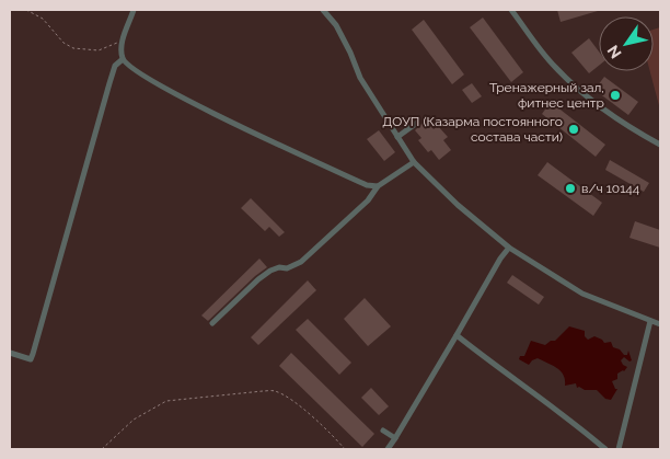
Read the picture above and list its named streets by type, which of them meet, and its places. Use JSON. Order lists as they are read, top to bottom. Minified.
{"places":["Тренажерный зал, фитнес центр","ДОУП (Казарма постоянного состава части)","в/ч 10144"],"north":"bottom left"}
